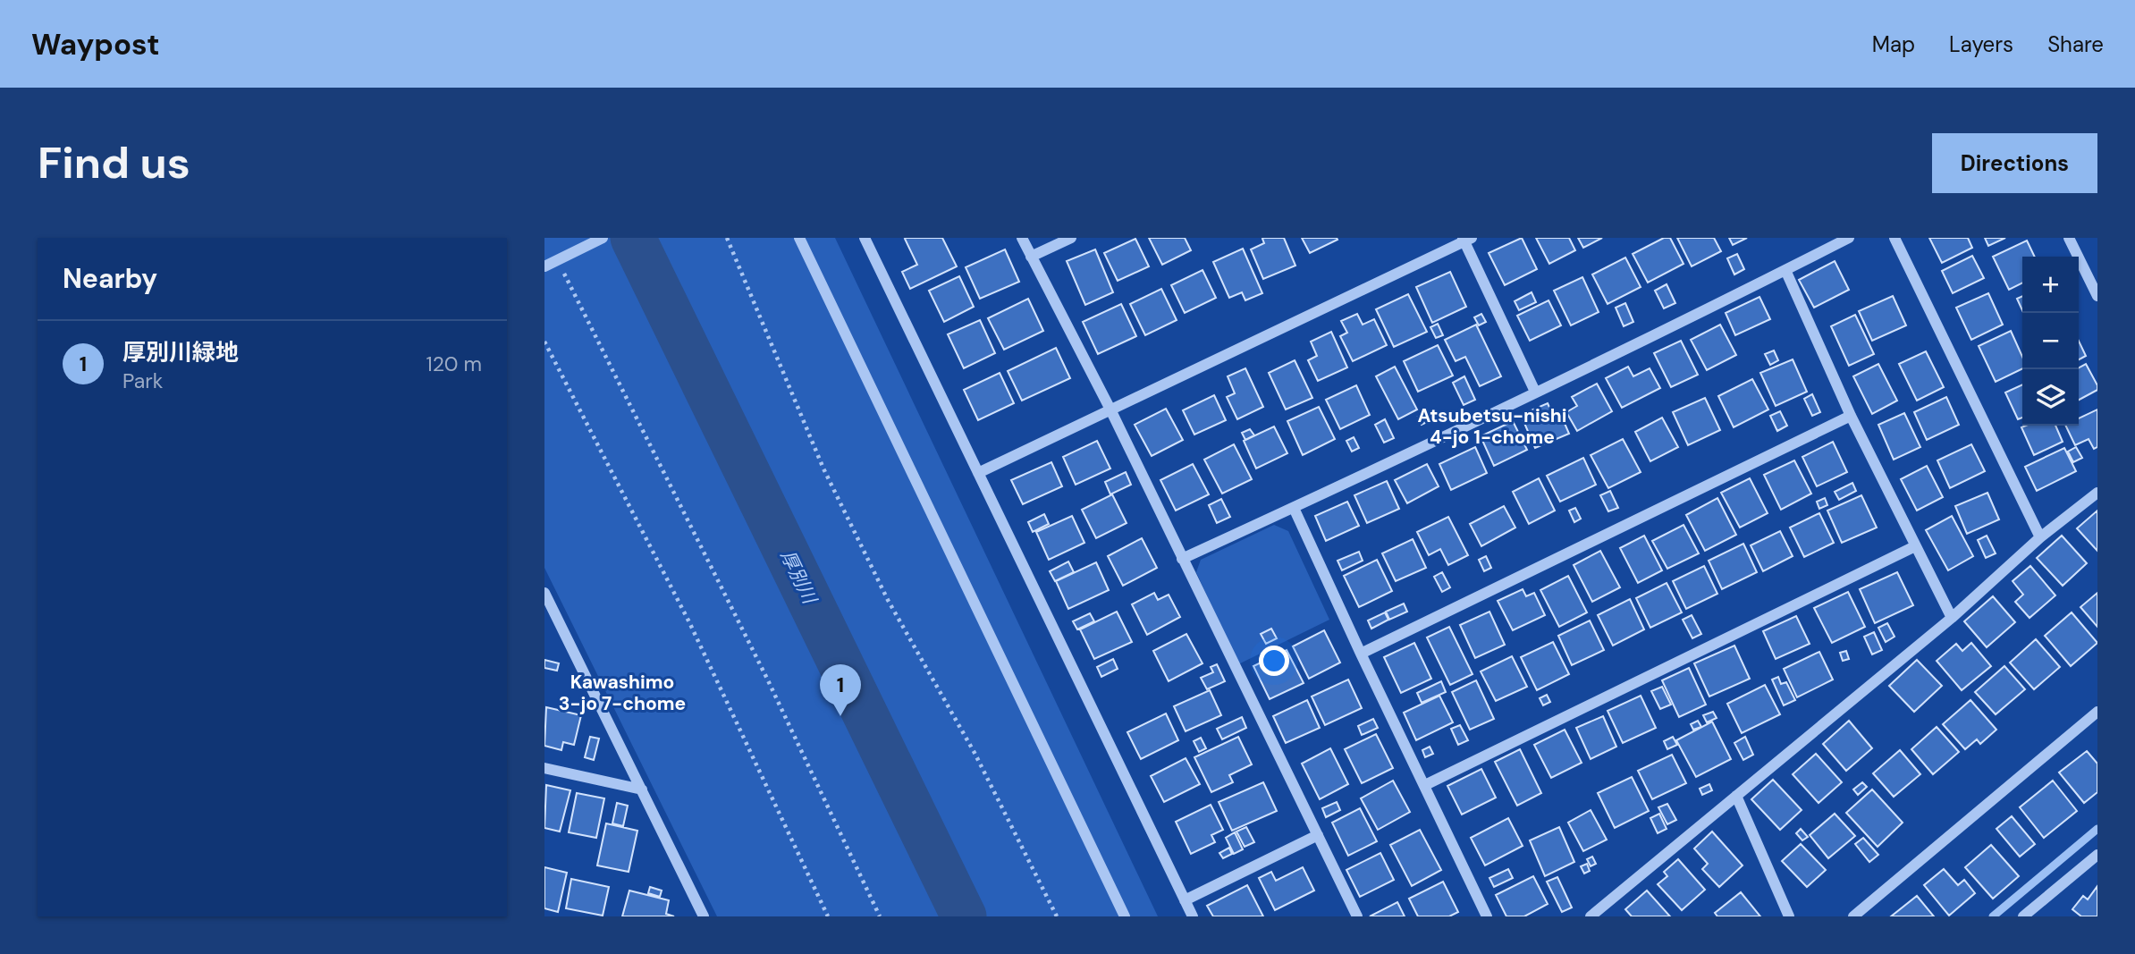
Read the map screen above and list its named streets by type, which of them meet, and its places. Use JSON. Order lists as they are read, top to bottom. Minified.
{"districts":["Atsubetsu-nishi 4-jo 1-chome","Kawashimo 3-jo 7-chome"],"water":["厚別川"],"page":{"header":"Waypost","nav":["Map","Layers","Share"],"buttons":"Directions","title":"Find us","heading":"Nearby","map_buttons":["+","−"],"list":[{"mark":"1","name":"厚別川緑地","note":"Park","value":"120 m"}],"pins":"1"}}
